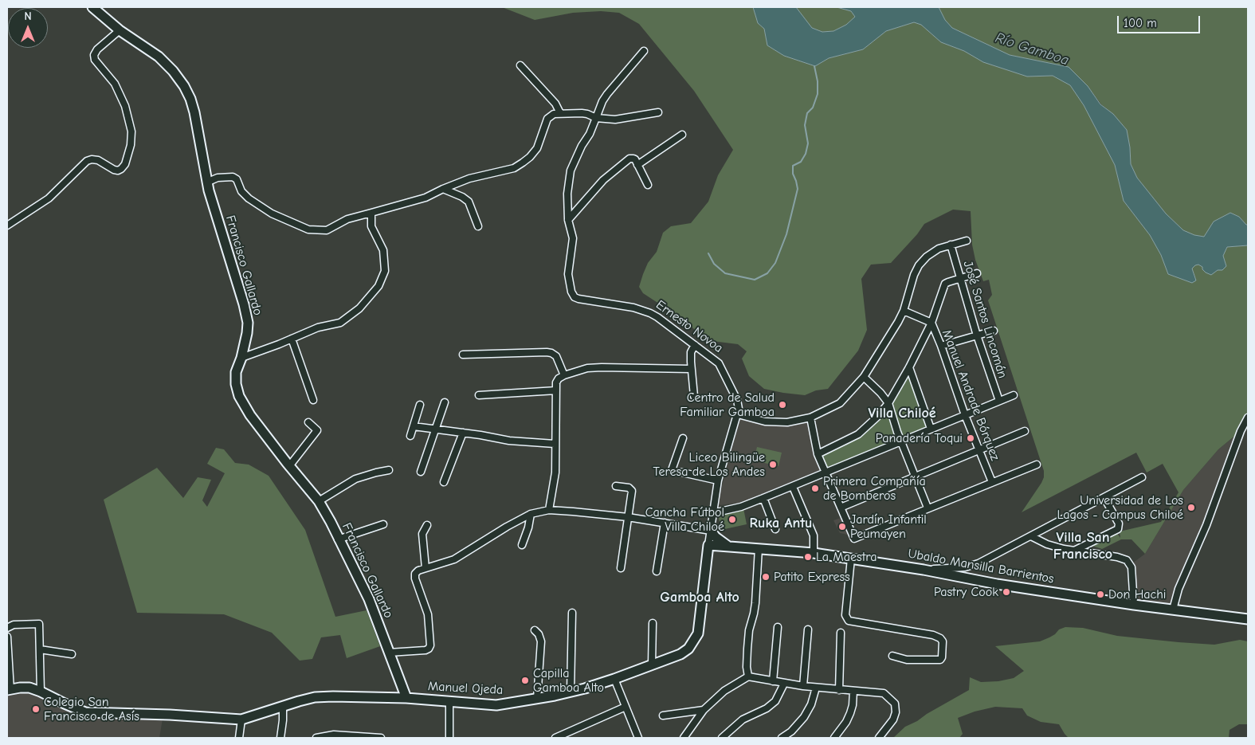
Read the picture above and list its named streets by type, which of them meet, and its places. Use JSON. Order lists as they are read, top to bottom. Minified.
{"streets":{"street":["Francisco Gallardo","José Santos Lincomán","Ernesto Novoa","Manuel Andrade Bórquez","Ubaldo Mansilla Barrientos","Manuel Ojeda"]},"crossings":[["Francisco Gallardo","Manuel Ojeda"],["Ernesto Novoa","Ubaldo Mansilla Barrientos"],["Ernesto Novoa","Manuel Ojeda"]],"districts":["Villa Chiloé","Ruka Antu","Villa San Francisco","Gamboa Alto"],"water":["Río Gamboa"],"places":["Centro de Salud Familiar Gamboa","Panadería Toqui","Liceo Bilingüe Teresa de Los Andes","Primera Compañía de Bomberos","Universidad de Los Lagos - Campus Chiloé","Cancha Fútbol Villa Chiloé","Jardín Infantil Peumayen","La Maestra","Patito Express","Pastry Cook","Don Hachi","Capilla Gamboa Alto","Colegio San Francisco de Asís"],"scale_bar":"100 m","north":"top"}
